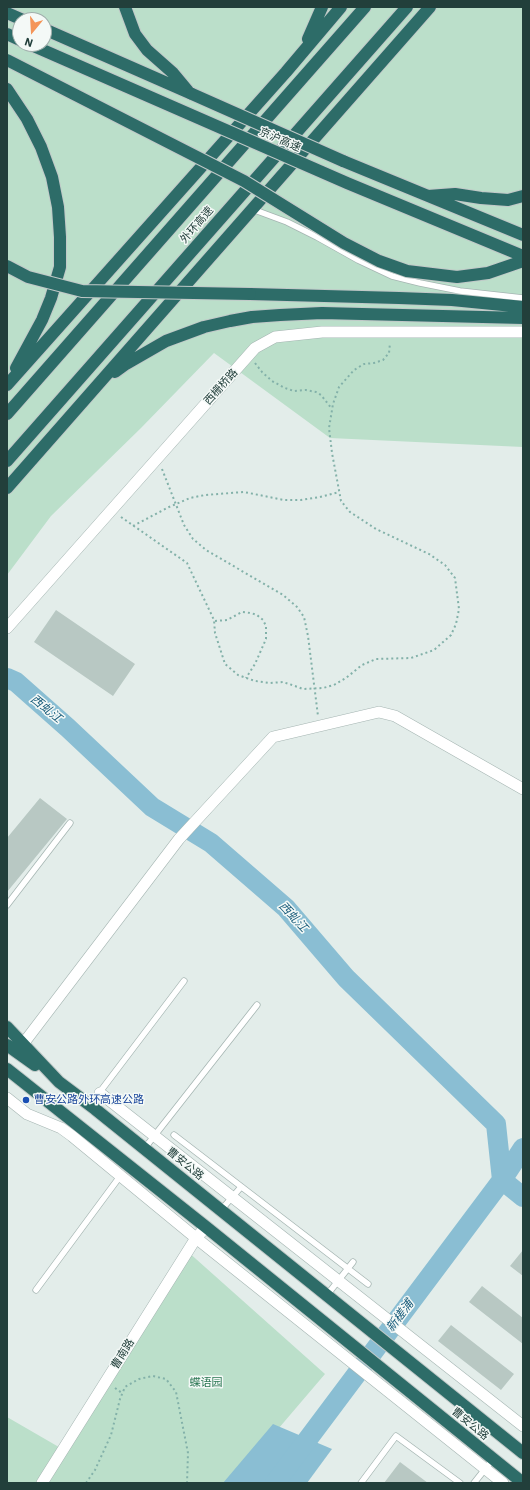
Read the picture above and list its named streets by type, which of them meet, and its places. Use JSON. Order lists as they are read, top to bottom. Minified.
{"streets":{"highway":["京沪高速","外环高速","曹安公路"],"street":["西栅桥路","曹南路"]},"crossings":[["曹安公路","曹南路"]],"water":["西虬江","新槎浦"],"parks":["蝶语园"],"places":["曹安公路外环高速公路"],"north":"bottom"}
